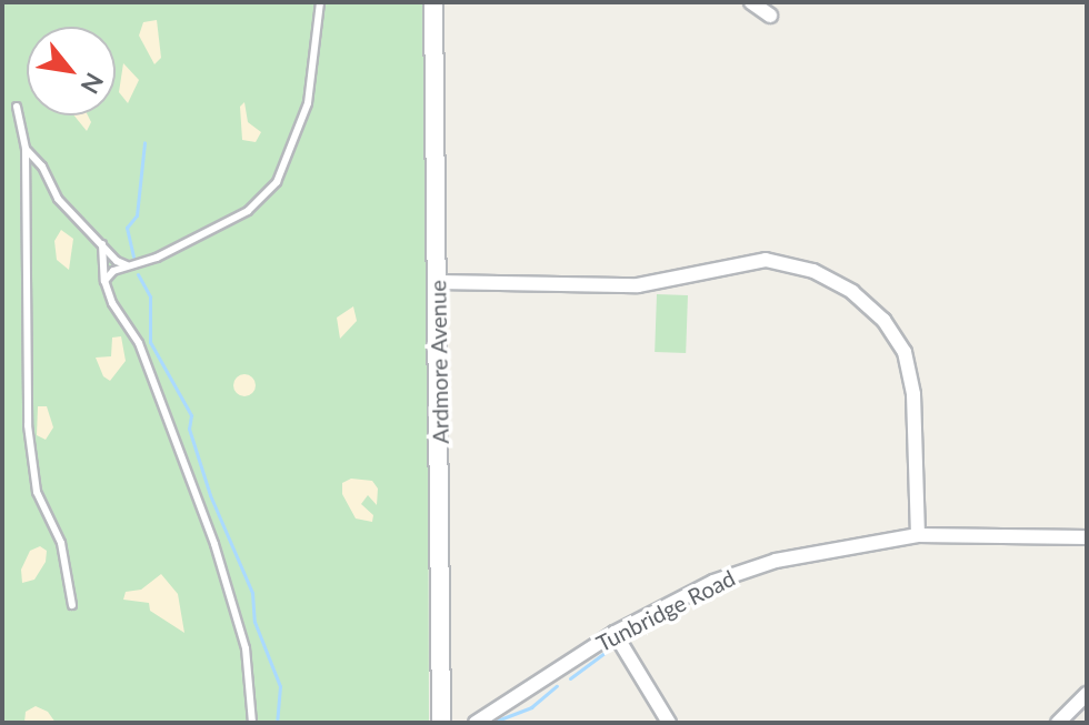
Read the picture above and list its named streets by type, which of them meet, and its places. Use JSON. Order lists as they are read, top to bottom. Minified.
{"streets":{"street":["Ardmore Avenue","Tunbridge Road"]},"north":"bottom right"}
